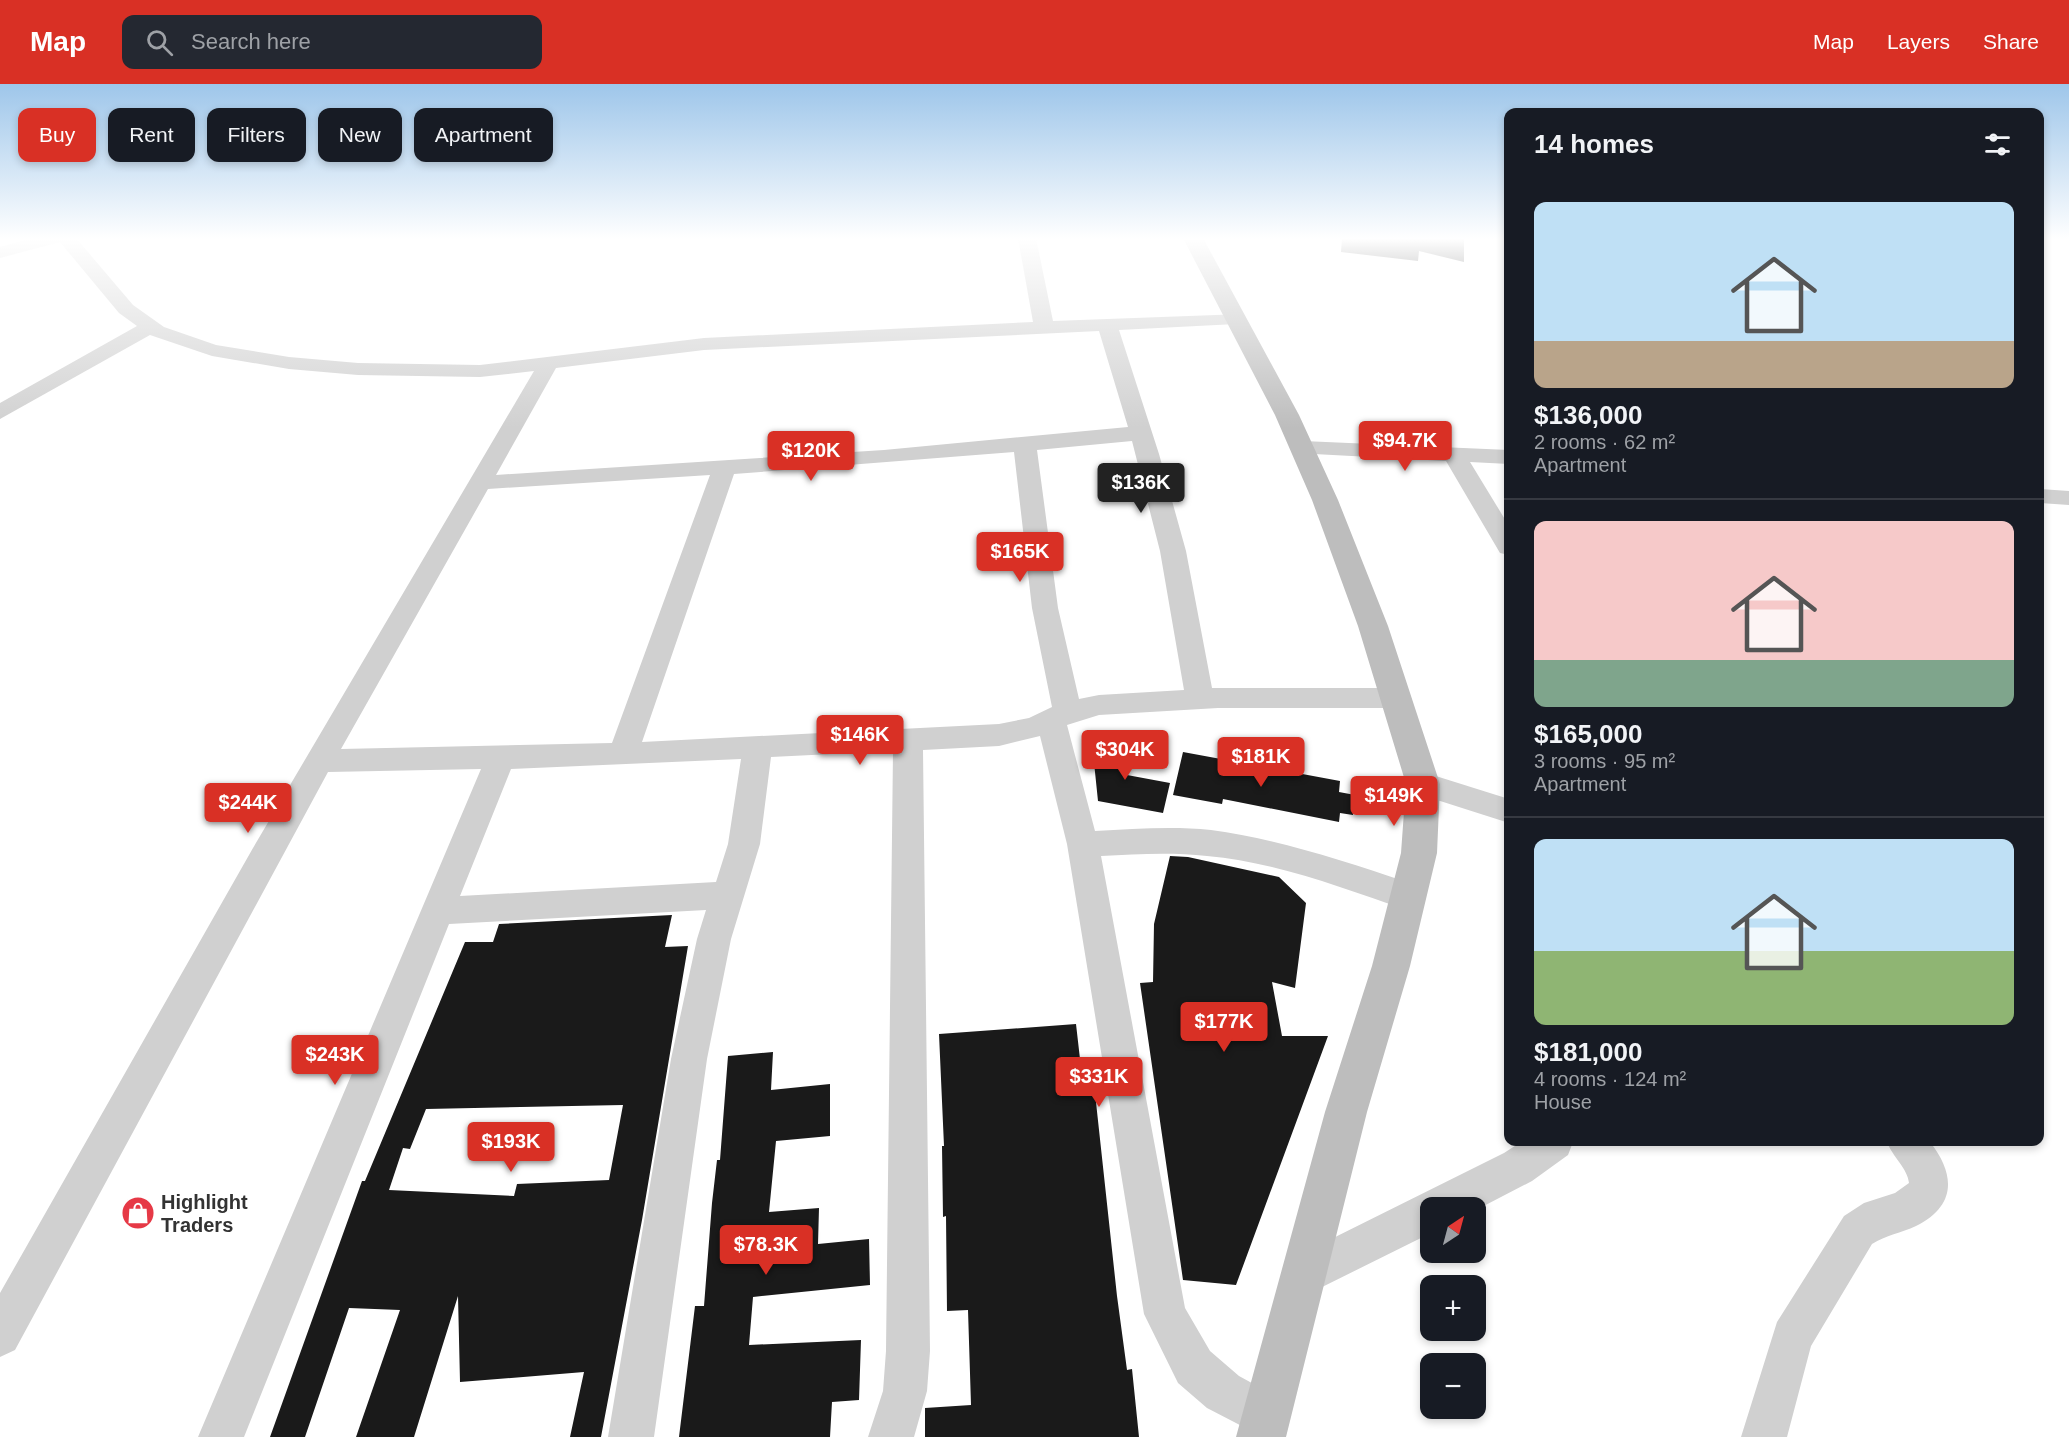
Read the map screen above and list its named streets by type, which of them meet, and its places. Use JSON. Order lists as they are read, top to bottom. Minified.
{"places":{"shop":["Highlight Traders"]},"north":"top right","page":{"header":"Map","search":"Search here","nav":["Map","Layers","Share"],"chip":["Buy","Rent","Filters","New","Apartment"],"heading":"14 homes","list":[{"name":"$136,000","note":"2 rooms · 62 m² · Apartment"},{"name":"$165,000","note":"3 rooms · 95 m² · Apartment"},{"name":"$181,000","note":"4 rooms · 124 m² · House"}],"price":["$94.7K","$120K","$136K","$165K","$146K","$304K","$181K","$149K","$244K","$177K","$243K","$331K","$193K","$78.3K"],"map_buttons":["+","−"]}}
